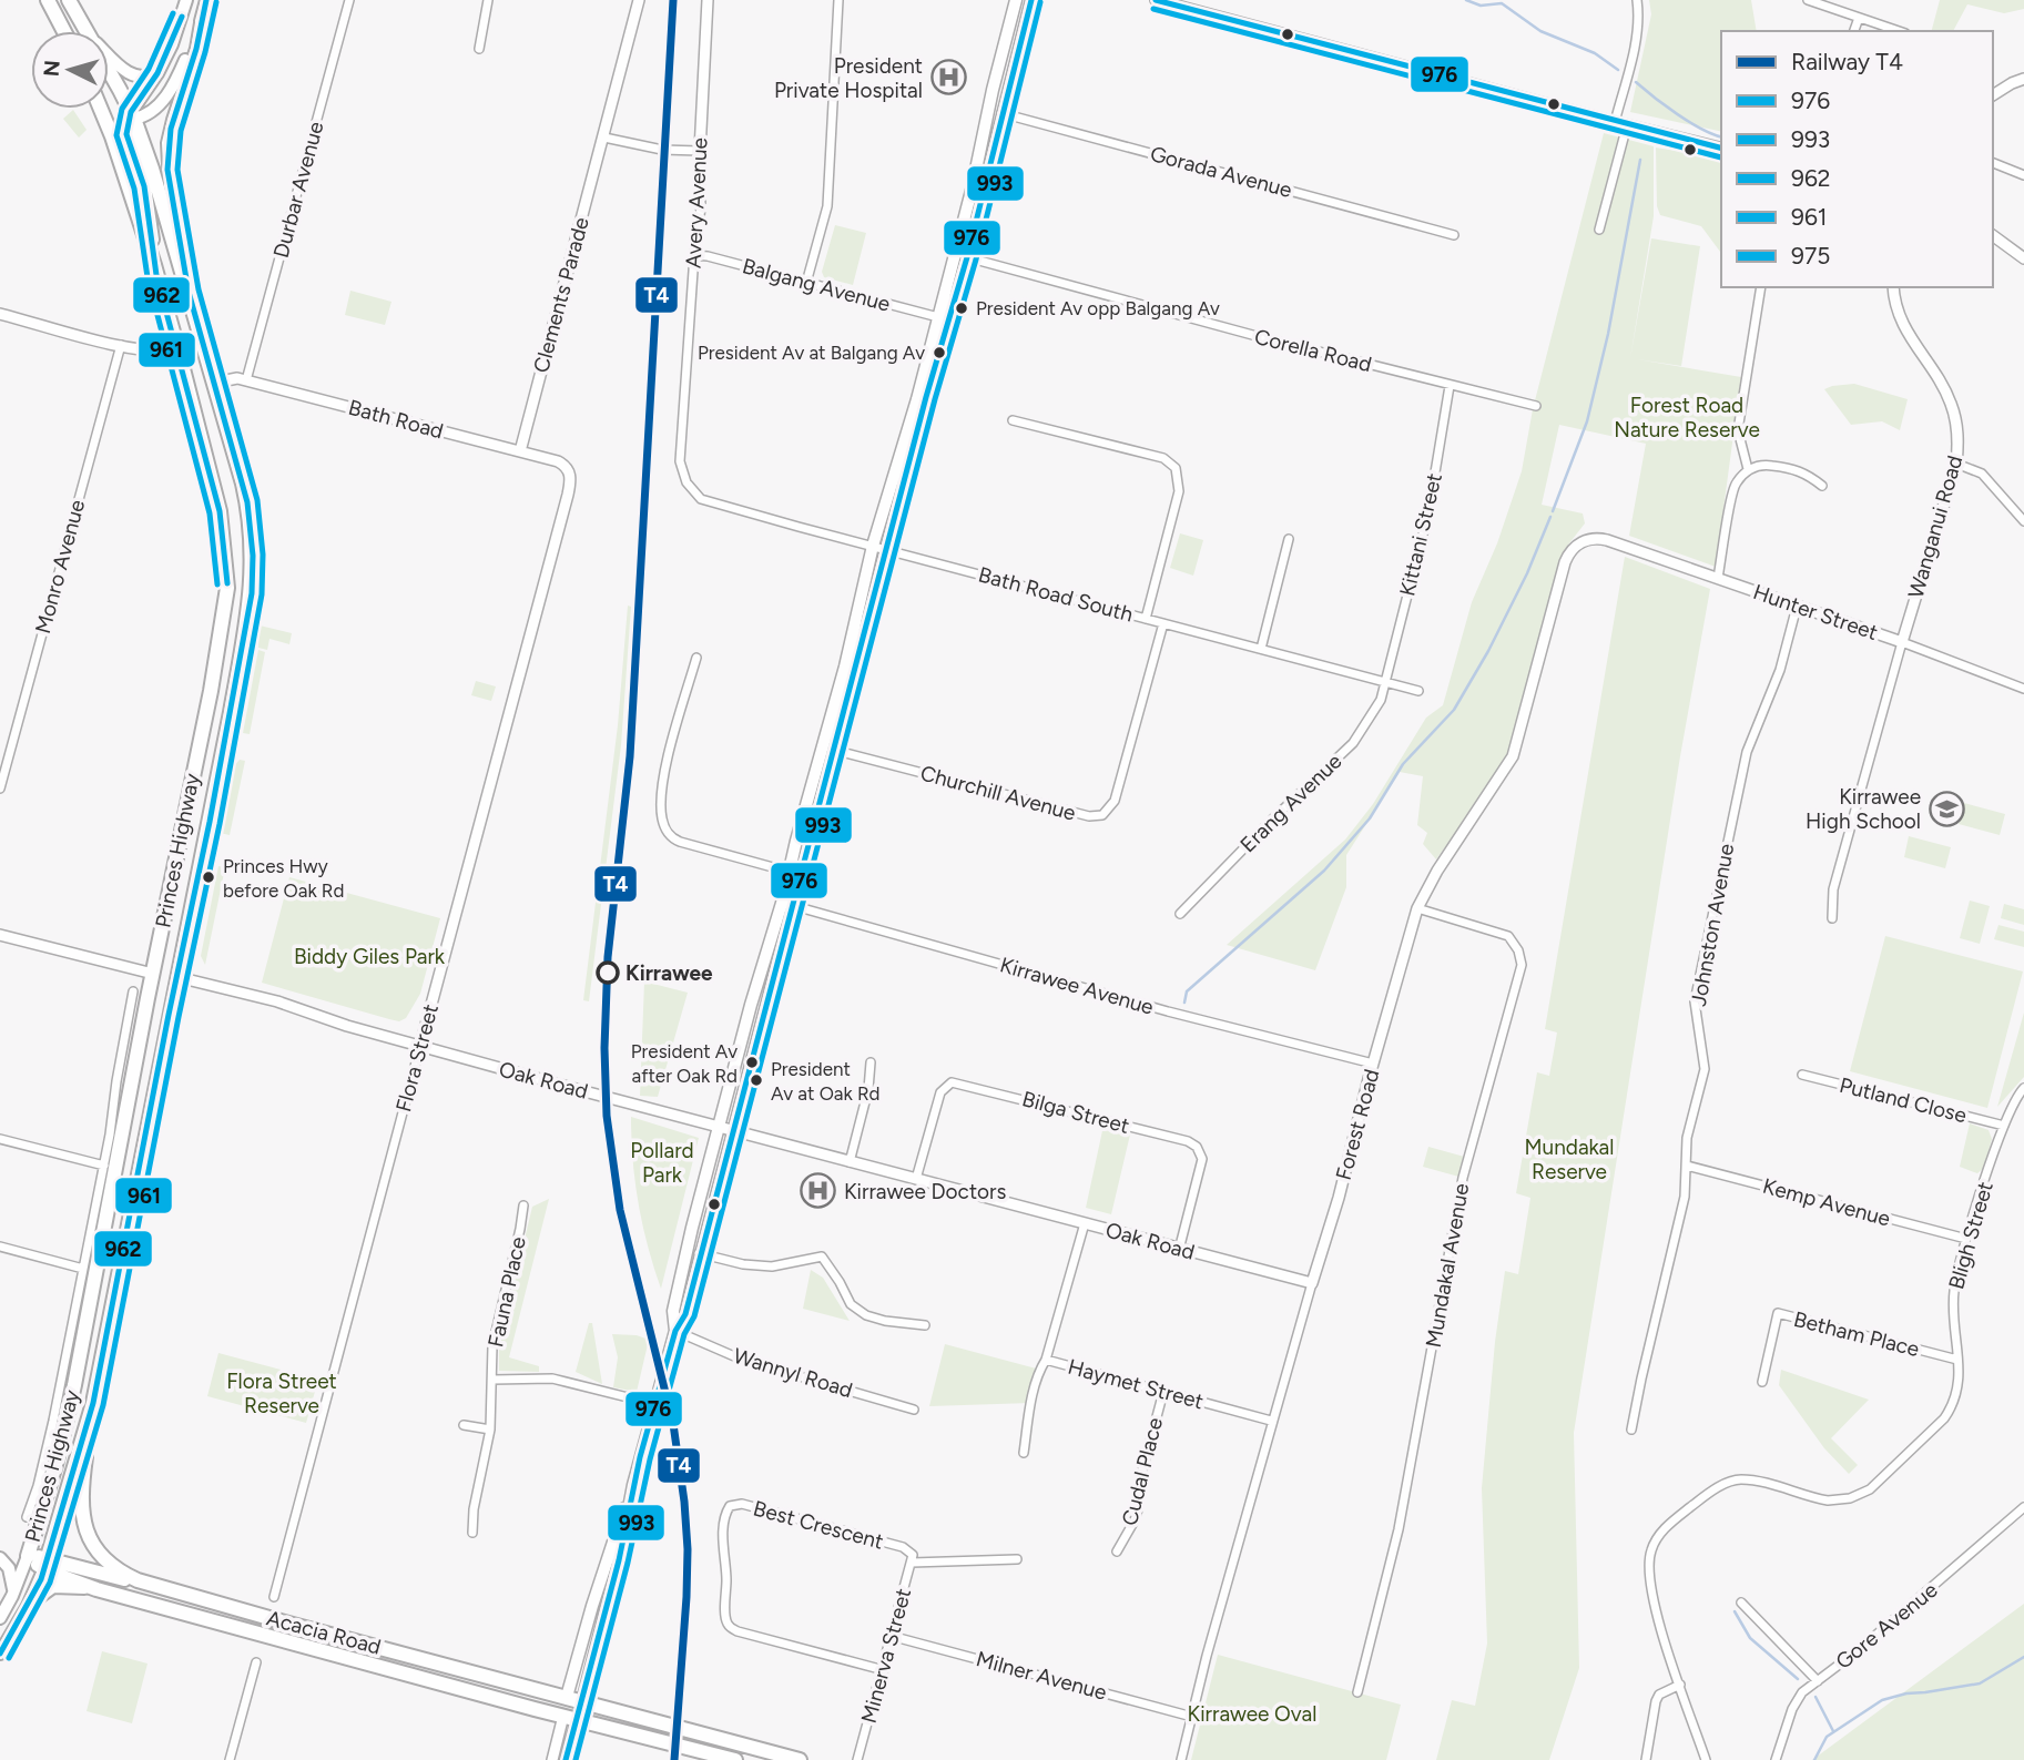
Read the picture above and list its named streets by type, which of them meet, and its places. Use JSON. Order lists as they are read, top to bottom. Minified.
{"streets":{"highway":["Princes Highway","Oak Road","Acacia Road"],"main road":["Gorada Avenue","Corella Road"],"street":["Durbar Avenue","Avery Avenue","Balgang Avenue","Clements Parade","Bath Road","Wanganui Road","Kittani Street","Monro Avenue","Bath Road South","Hunter Street","Churchill Avenue","Erang Avenue","Johnston Avenue","Kirrawee Avenue","Flora Street","Putland Close","Bilga Street","Forest Road","Kemp Avenue","Bligh Street","Mundakal Avenue","Fauna Place","Betham Place","Wannyl Road","Haymet Street","Cudal Place","Best Crescent","Gore Avenue","Minerva Street","Milner Avenue"]},"crossings":[["Durbar Avenue","Bath Road"],["Avery Avenue","Balgang Avenue"],["Avery Avenue","Bath Road South"],["Clements Parade","Bath Road"],["Corella Road","Kittani Street"],["Bath Road","Princes Highway"],["Bath Road","Flora Street"],["Wanganui Road","Hunter Street"],["Kittani Street","Bath Road South"],["Kittani Street","Erang Avenue"],["Bath Road South","Churchill Avenue"],["Bath Road South","Erang Avenue"],["Hunter Street","Johnston Avenue"],["Hunter Street","Forest Road"],["Princes Highway","Oak Road"],["Princes Highway","Acacia Road"],["Johnston Avenue","Kemp Avenue"],["Kirrawee Avenue","Forest Road"],["Flora Street","Oak Road"],["Oak Road","Bilga Street"],["Oak Road","Forest Road"],["Oak Road","Haymet Street"],["Putland Close","Bligh Street"],["Forest Road","Mundakal Avenue"],["Forest Road","Haymet Street"],["Forest Road","Milner Avenue"],["Kemp Avenue","Bligh Street"],["Bligh Street","Betham Place"],["Haymet Street","Cudal Place"],["Best Crescent","Minerva Street"],["Minerva Street","Milner Avenue"]],"parks":["Forest Road Nature Reserve","Biddy Giles Park","Mundakal Reserve","Pollard Park","Flora Street Reserve","Kirrawee Oval"],"places":{"hospital":["President Private Hospital","Kirrawee Doctors"],"other":["President Av opp Balgang Av","President Av at Balgang Av","Princes Hwy before Oak Rd","Kirrawee","President Av after Oak Rd","President Av at Oak Rd"],"school or university":["Kirrawee High School"]},"lines":["rail line T4","transit line 976","transit line 962","transit line 993","transit line 961","transit line 975"],"legend":["Railway T4","976","993","962","961","975"],"north":"left"}
